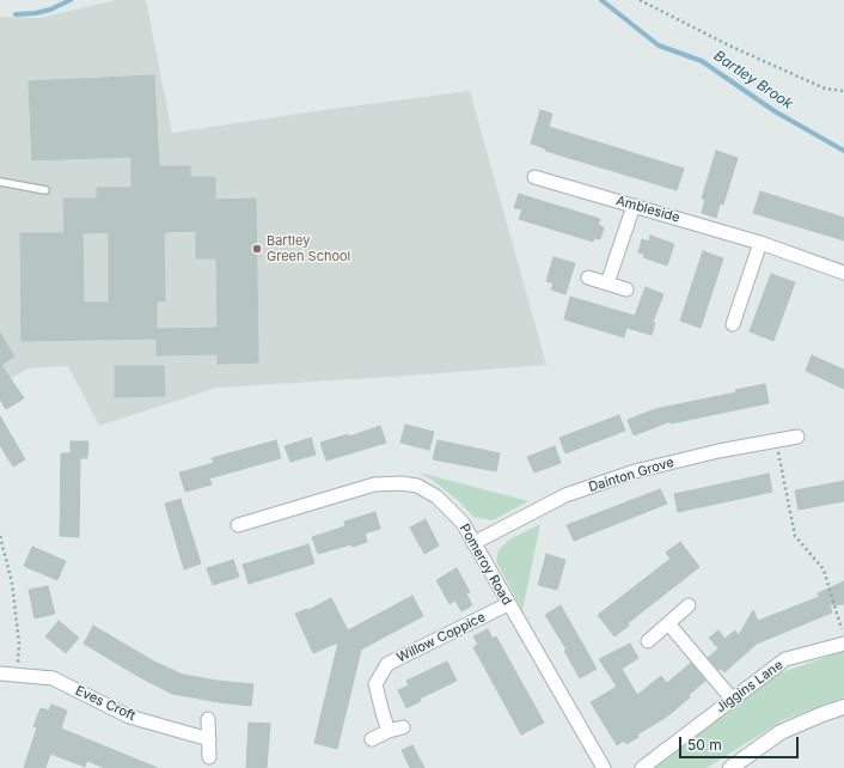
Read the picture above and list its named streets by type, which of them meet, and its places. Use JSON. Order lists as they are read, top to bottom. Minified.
{"streets":{"street":["Ambleside","Dainton Grove","Pomeroy Road","Willow Coppice","Jiggins Lane","Eves Croft"]},"crossings":[["Dainton Grove","Pomeroy Road"],["Pomeroy Road","Willow Coppice"]],"water":["Bartley Brook"],"places":["Bartley Green School"],"scale_bar":"50 m"}
